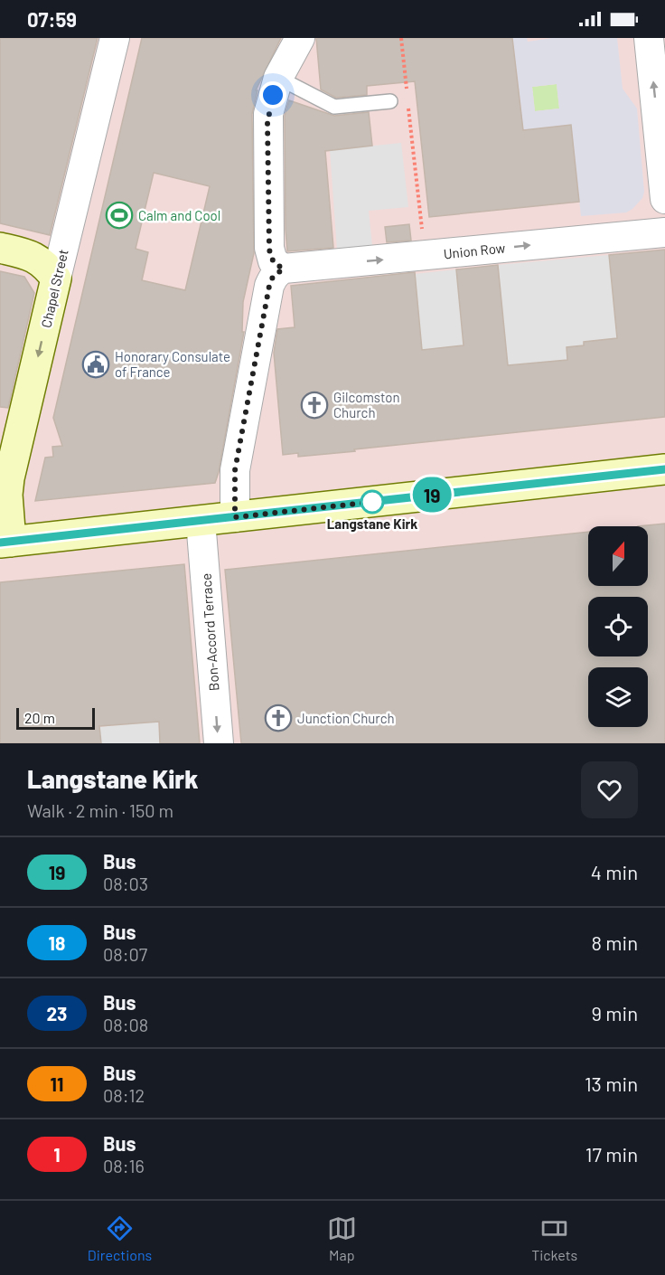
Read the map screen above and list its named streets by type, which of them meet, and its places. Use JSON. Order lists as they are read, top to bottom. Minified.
{"streets":{"street":["Union Row","Chapel Street","Bon-Accord Terrace"]},"one_way":["Bon-Accord Terrace"],"places":{"sports":["Calm and Cool"],"public building":["Honorary Consulate of France"],"church":["Gilcomston Church","Junction Church"],"other":["Langstane Kirk"]},"lines":["bus line 19"],"scale_bar":"20 m","north":"top","page":{"status":"07:59","on_map":"19","scale":"20 m","heading":["Langstane Kirk","Walk · 2 min · 150 m"],"list":[{"mark":"19","name":"Bus","note":"08:03","value":"4 min"},{"mark":"18","name":"Bus","note":"08:07","value":"8 min"},{"mark":"23","name":"Bus","note":"08:08","value":"9 min"},{"mark":"11","name":"Bus","note":"08:12","value":"13 min"},{"mark":"1","name":"Bus","note":"08:16","value":"17 min"}],"tabs":["Directions","Map","Tickets"]}}
